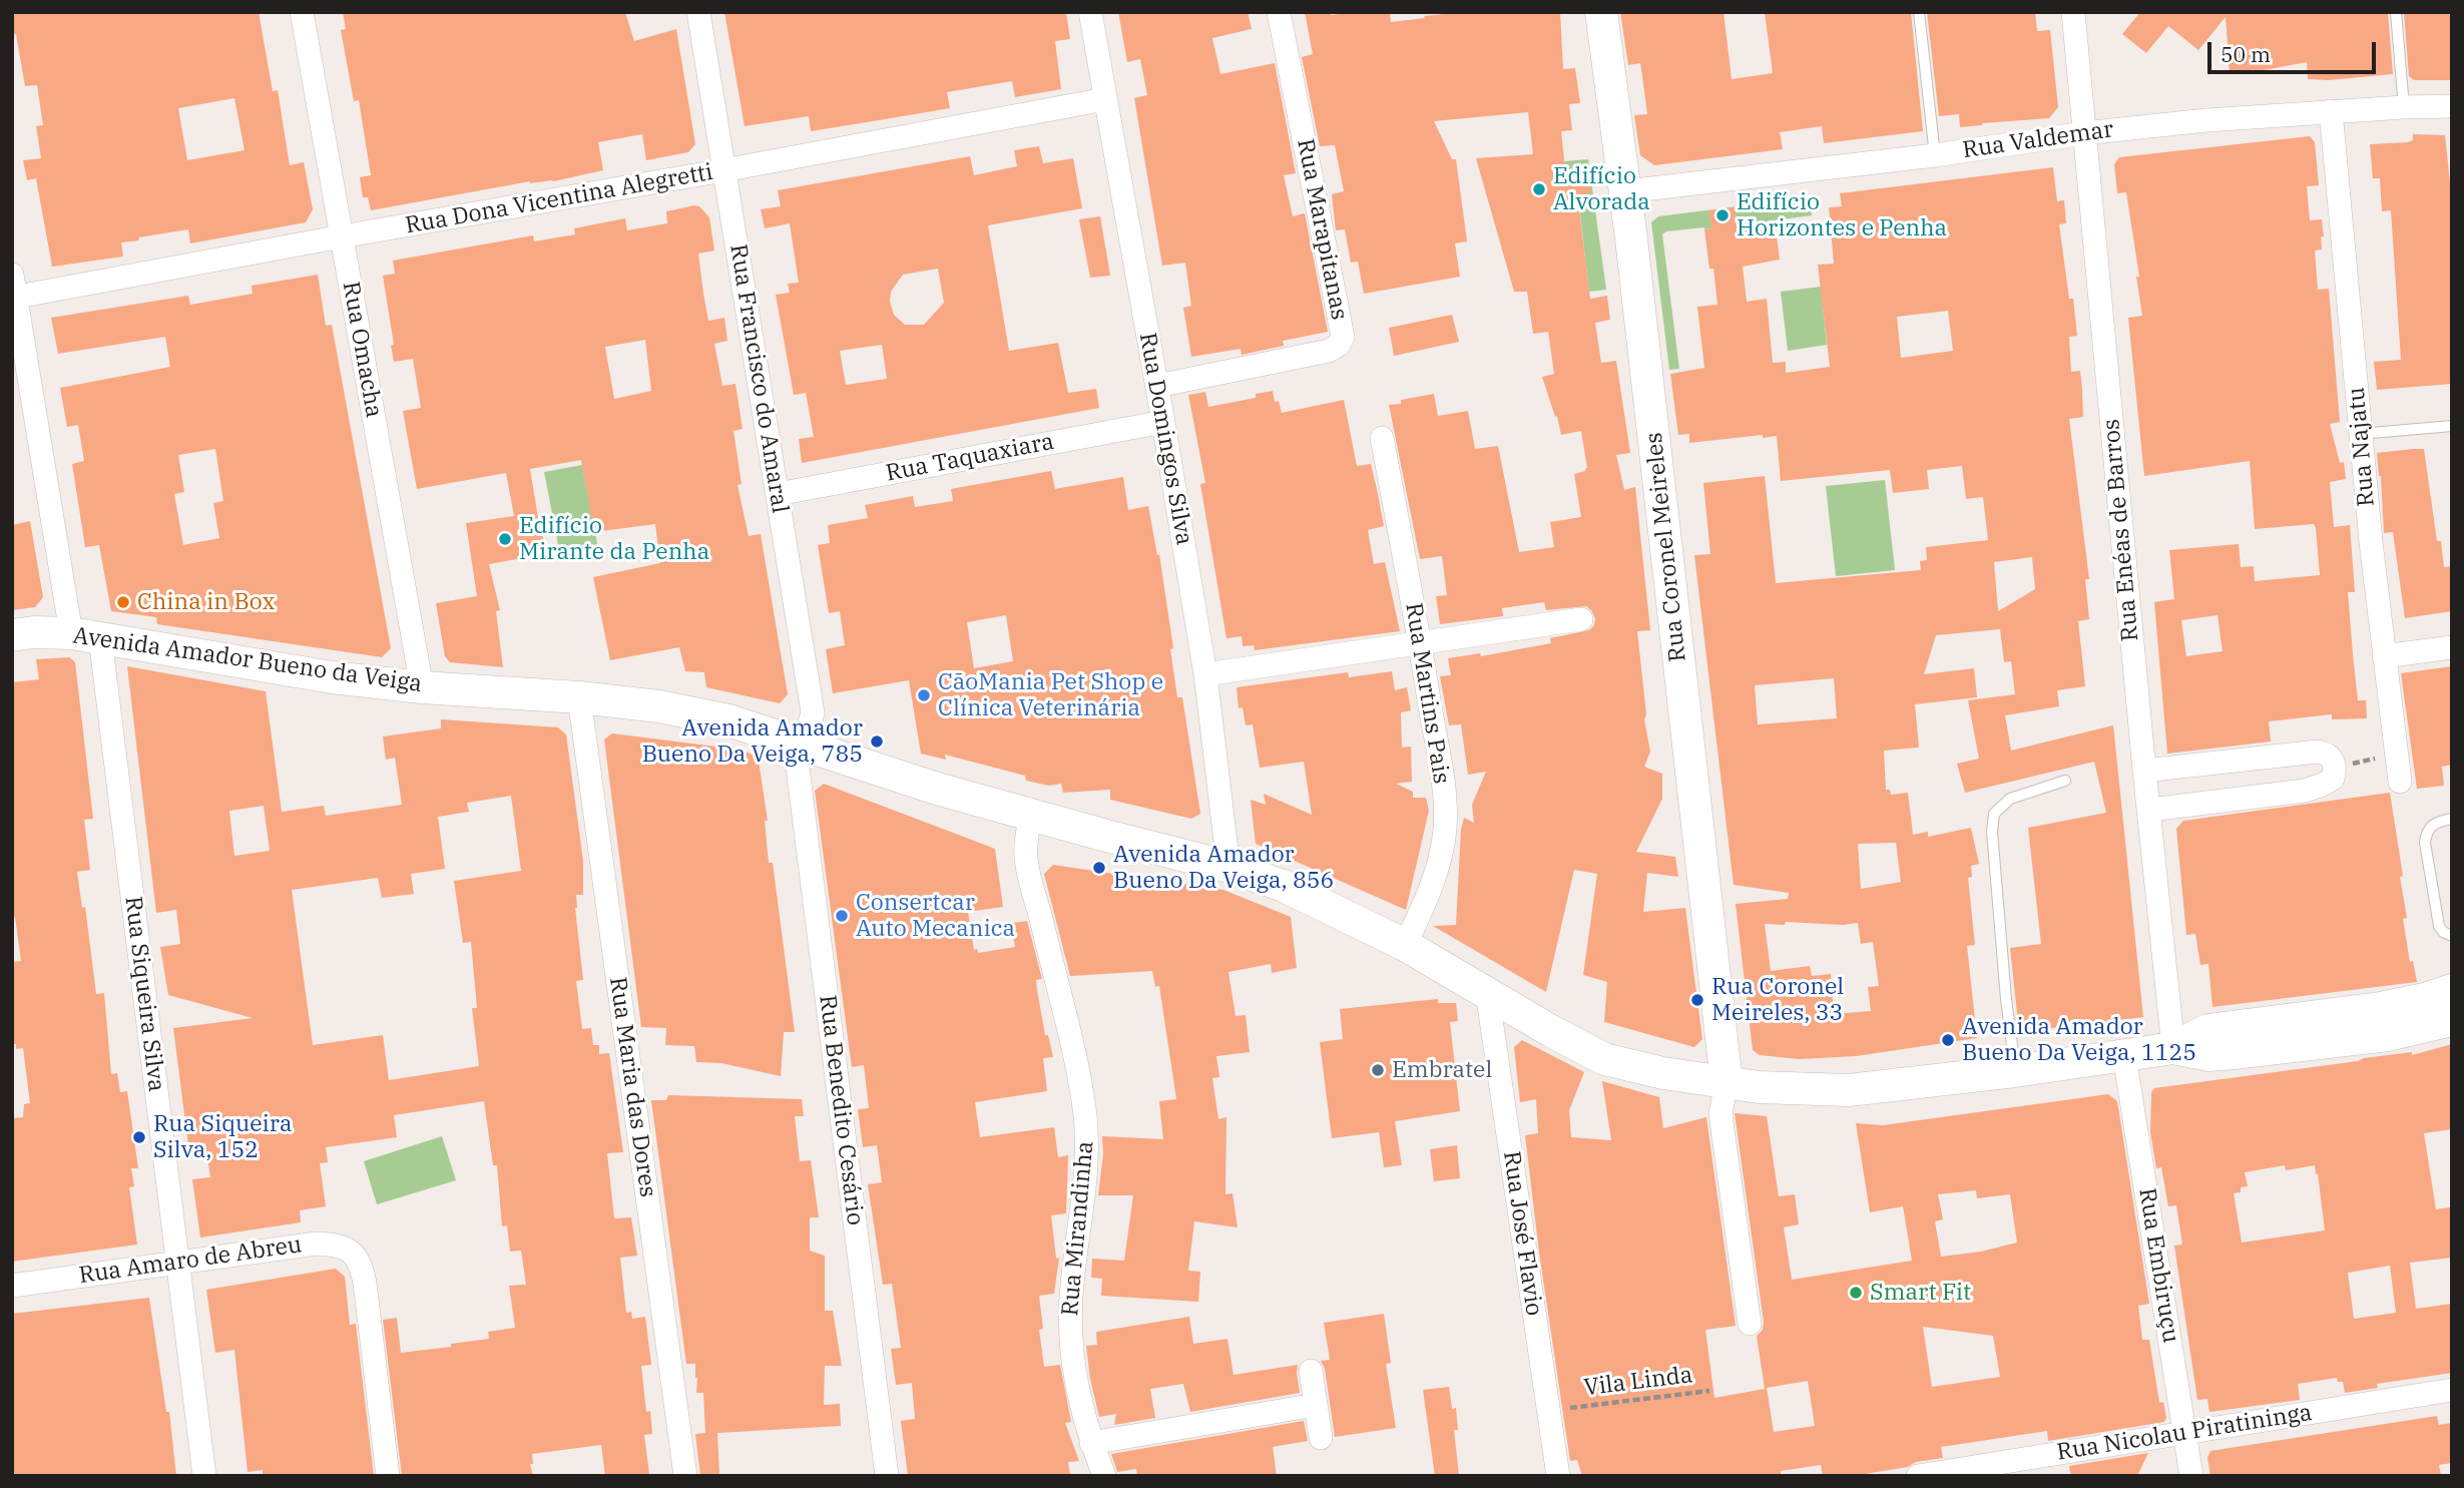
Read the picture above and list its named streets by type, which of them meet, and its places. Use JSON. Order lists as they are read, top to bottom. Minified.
{"streets":{"main road":["Rua Coronel Meireles","Avenida Amador Bueno da Veiga"],"street":["Rua Valdemar","Rua Dona Vicentina Alegretti","Rua Marapitanas","Rua Omacha","Rua Francisco do Amaral","Rua Domingos Silva","Rua Najatu","Rua Taquaxiara","Rua Enéas de Barros","Rua Martins Pais","Rua Siqueira Silva","Rua Maria das Dores","Rua Benedito Cesário","Rua Mirandinha","Rua José Flavio","Rua Amaro de Abreu","Rua Embiruçu","Rua Nicolau Piratininga"],"path":["Vila Linda"]},"crossings":[["Rua Valdemar","Rua Najatu"],["Rua Valdemar","Rua Enéas de Barros"],["Rua Valdemar","Rua Coronel Meireles"],["Rua Dona Vicentina Alegretti","Rua Omacha"],["Rua Dona Vicentina Alegretti","Rua Francisco do Amaral"],["Rua Dona Vicentina Alegretti","Rua Domingos Silva"],["Rua Dona Vicentina Alegretti","Rua Siqueira Silva"],["Rua Marapitanas","Rua Domingos Silva"],["Rua Omacha","Avenida Amador Bueno da Veiga"],["Rua Francisco do Amaral","Rua Taquaxiara"],["Rua Francisco do Amaral","Avenida Amador Bueno da Veiga"],["Rua Francisco do Amaral","Rua Benedito Cesário"],["Rua Domingos Silva","Rua Taquaxiara"],["Rua Domingos Silva","Avenida Amador Bueno da Veiga"],["Rua Enéas de Barros","Avenida Amador Bueno da Veiga"],["Rua Coronel Meireles","Avenida Amador Bueno da Veiga"],["Avenida Amador Bueno da Veiga","Rua Martins Pais"],["Avenida Amador Bueno da Veiga","Rua Siqueira Silva"],["Avenida Amador Bueno da Veiga","Rua Maria das Dores"],["Avenida Amador Bueno da Veiga","Rua Benedito Cesário"],["Avenida Amador Bueno da Veiga","Rua Mirandinha"],["Avenida Amador Bueno da Veiga","Rua José Flavio"],["Avenida Amador Bueno da Veiga","Rua Embiruçu"],["Rua Siqueira Silva","Rua Amaro de Abreu"],["Rua Embiruçu","Rua Nicolau Piratininga"]],"places":["Edifício Alvorada","Edifício Horizontes e Penha","Edifício Mirante da Penha","China in Box","CãoMania Pet Shop e Clínica Veterinária","Avenida Amador Bueno Da Veiga, 785","Avenida Amador Bueno Da Veiga, 856","Consertcar Auto Mecanica","Rua Coronel Meireles, 33","Avenida Amador Bueno Da Veiga, 1125","Embratel","Rua Siqueira Silva, 152","Smart Fit"],"scale_bar":"50 m"}
